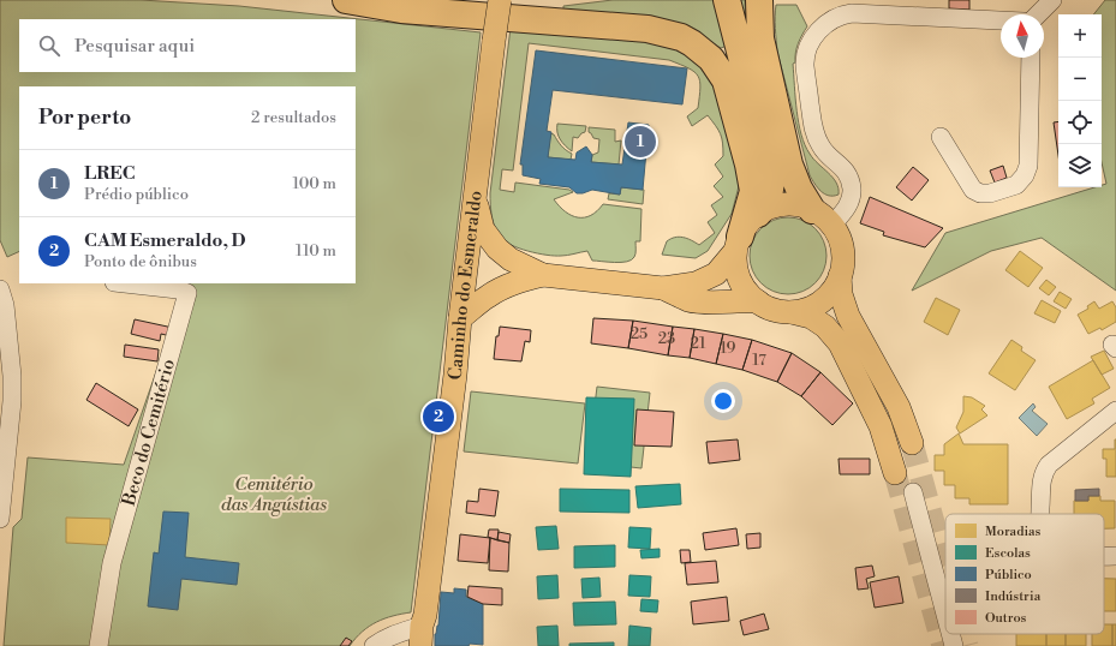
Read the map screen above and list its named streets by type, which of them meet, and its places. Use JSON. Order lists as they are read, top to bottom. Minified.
{"streets":{"main road":["Caminho do Esmeraldo"],"street":["Beco do Cemitério"]},"parks":["Cemitério das Angústias"],"house_numbers":["25","23","21","19","17"],"legend":["Moradias","Escolas","Público","Indústria","Outros"],"north":"top","page":{"map_buttons":["+","−"],"search":"Pesquisar aqui","heading":["Por perto","2 resultados"],"pins":["1","2"],"list":[{"mark":"1","name":"LREC","note":"Prédio público","value":"100 m"},{"mark":"2","name":"CAM Esmeraldo, D","note":"Ponto de ônibus","value":"110 m"}]}}
